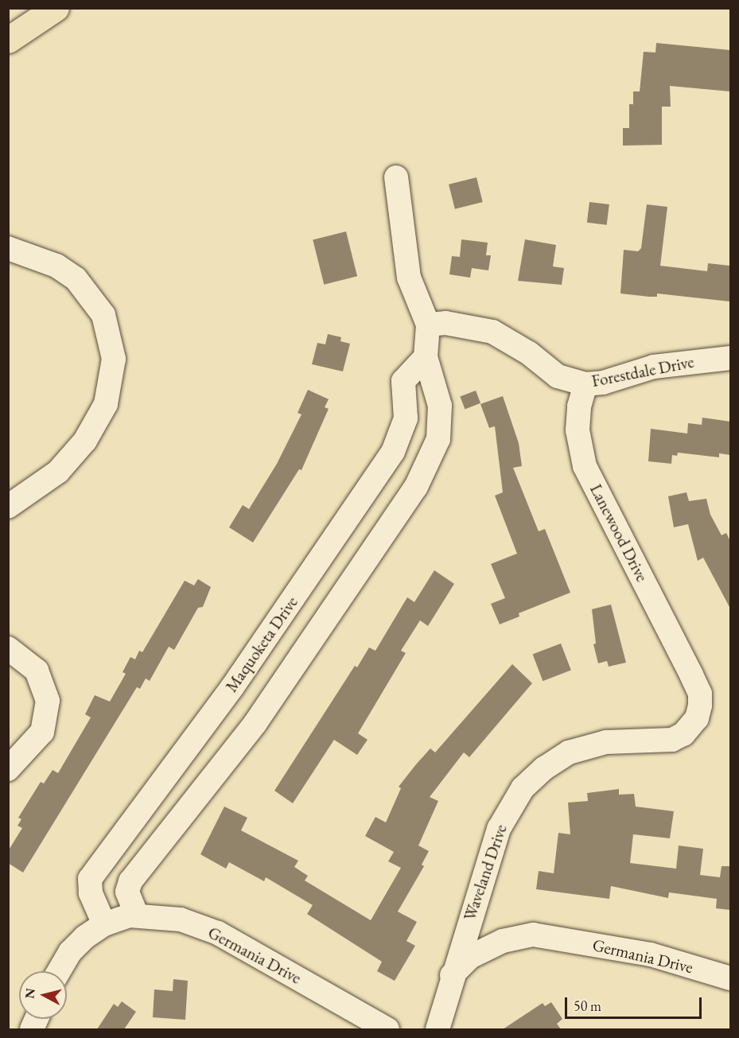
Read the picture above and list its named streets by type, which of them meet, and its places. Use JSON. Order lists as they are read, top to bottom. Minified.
{"streets":{"street":["Forestdale Drive","Lanewood Drive","Maquoketa Drive","Waveland Drive","Germania Drive"]},"crossings":[["Forestdale Drive","Lanewood Drive"],["Lanewood Drive","Waveland Drive"],["Maquoketa Drive","Germania Drive"],["Waveland Drive","Germania Drive"]],"scale_bar":"50 m","north":"left"}
